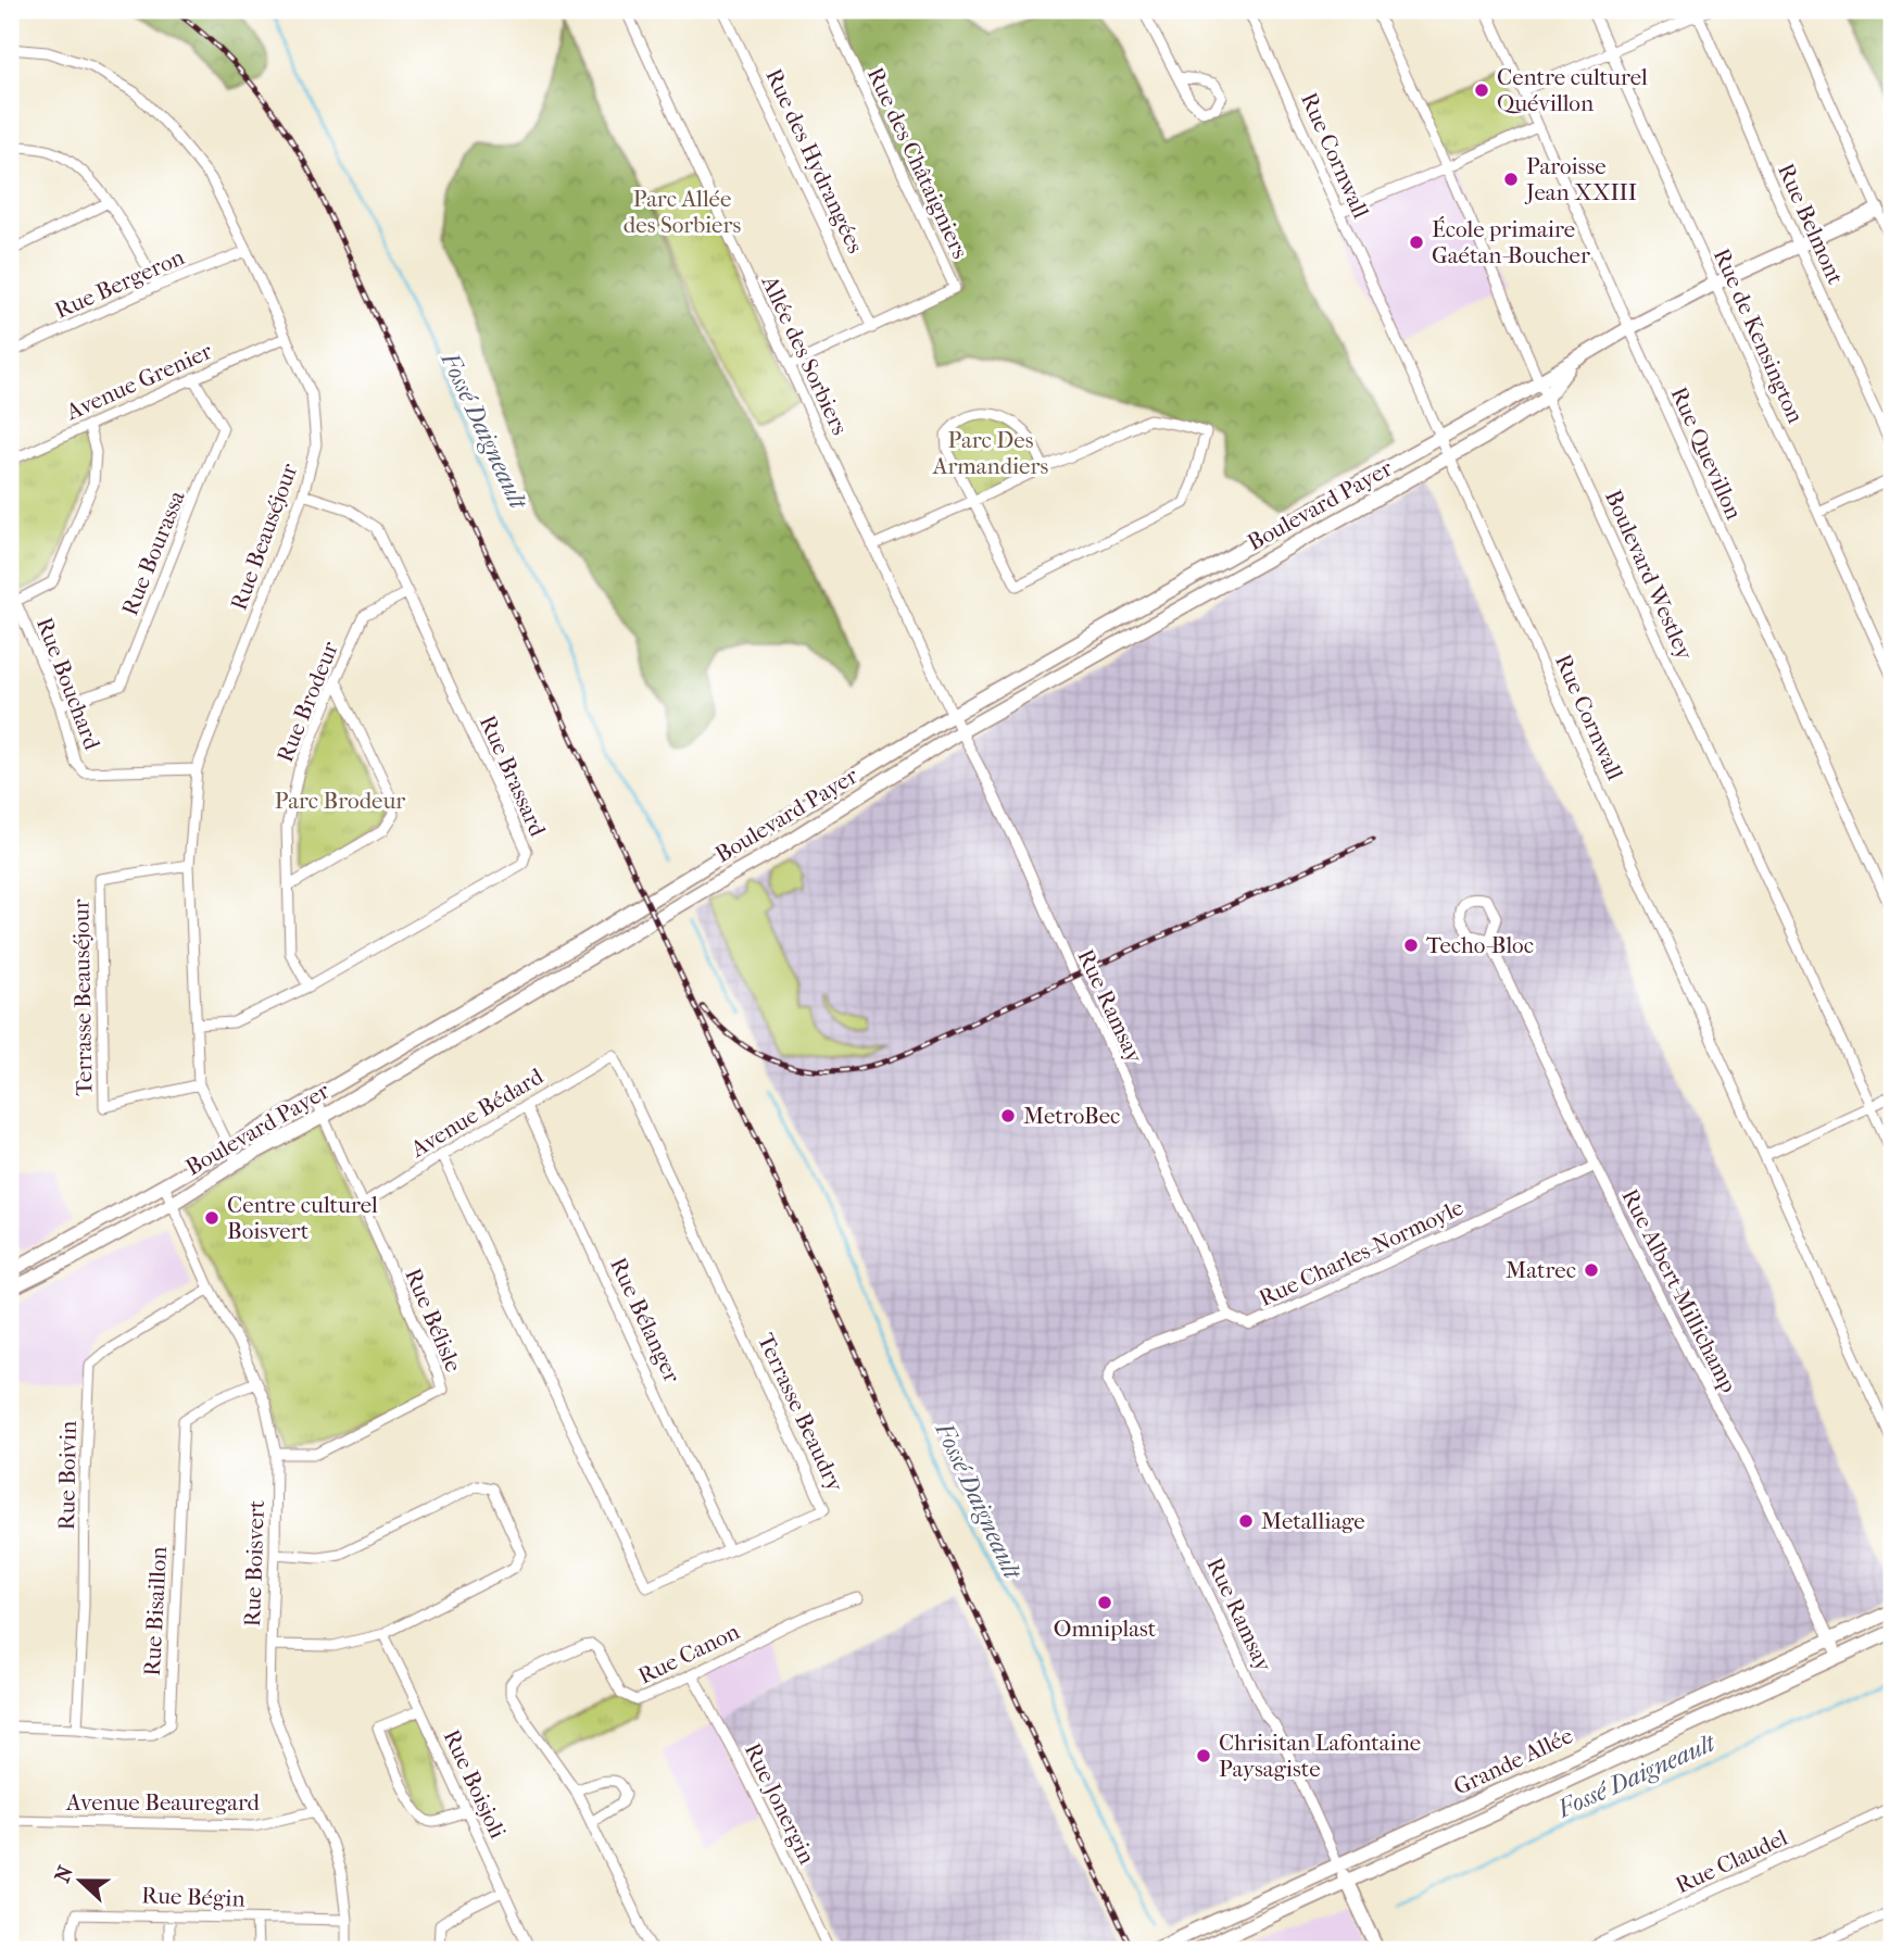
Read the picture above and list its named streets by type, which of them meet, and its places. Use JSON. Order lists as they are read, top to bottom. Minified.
{"streets":{"street":["Rue Cornwall","Rue des Hydrangées","Rue des Châtaigniers","Rue Belmont","Rue Bergeron","Rue de Kensington","Allée des Sorbiers","Avenue Grenier","Rue Quevillon","Boulevard Payer","Rue Beauséjour","Rue Bourassa","Boulevard Westley","Rue Bouchard","Rue Brodeur","Rue Brassard","Terrasse Beauséjour","Rue Ramsay","Avenue Bédard","Rue Charles-Normoyle","Rue Albert-Millichamp","Rue Bélisle","Rue Bélanger","Terrasse Beaudry","Rue Boivin","Rue Boisvert","Rue Bisaillon","Rue Canon","Grande Allée","Rue Boisjoli","Avenue Beauregard","Rue Jonergin","Rue Claudel","Rue Bégin"]},"crossings":[["Rue Cornwall","Boulevard Payer"],["Rue des Hydrangées","Rue des Châtaigniers"],["Rue des Châtaigniers","Allée des Sorbiers"],["Rue Belmont","Boulevard Payer"],["Rue Bergeron","Rue Beauséjour"],["Rue de Kensington","Boulevard Payer"],["Allée des Sorbiers","Boulevard Payer"],["Allée des Sorbiers","Rue Ramsay"],["Avenue Grenier","Rue Beauséjour"],["Avenue Grenier","Rue Bourassa"],["Rue Quevillon","Boulevard Payer"],["Boulevard Payer","Rue Beauséjour"],["Boulevard Payer","Boulevard Westley"],["Boulevard Payer","Rue Ramsay"],["Boulevard Payer","Rue Bélisle"],["Boulevard Payer","Rue Boisvert"],["Rue Beauséjour","Rue Bouchard"],["Rue Beauséjour","Rue Brassard"],["Rue Beauséjour","Terrasse Beauséjour"],["Rue Bourassa","Rue Bouchard"],["Rue Brodeur","Rue Brassard"],["Rue Ramsay","Rue Charles-Normoyle"],["Rue Ramsay","Grande Allée"],["Avenue Bédard","Rue Bélisle"],["Avenue Bédard","Rue Bélanger"],["Avenue Bédard","Terrasse Beaudry"],["Rue Charles-Normoyle","Rue Albert-Millichamp"],["Rue Albert-Millichamp","Grande Allée"],["Rue Bélisle","Rue Boisvert"],["Rue Bélanger","Terrasse Beaudry"],["Rue Boivin","Rue Boisvert"],["Rue Boivin","Rue Bisaillon"],["Rue Boisvert","Rue Bisaillon"],["Rue Boisvert","Avenue Beauregard"],["Rue Boisvert","Rue Bégin"],["Rue Canon","Rue Jonergin"]],"water":["Fossé Daigneault"],"parks":["Parc Allée des Sorbiers","Parc Des Armandiers","Parc Brodeur"],"places":["Centre culturel Quévillon","Paroisse Jean XXIII","École primaire Gaétan-Boucher","Techo-Bloc","MetroBec","Centre culturel Boisvert","Matrec","Metalliage","Omniplast","Chrisitan Lafontaine Paysagiste"],"north":"left"}
